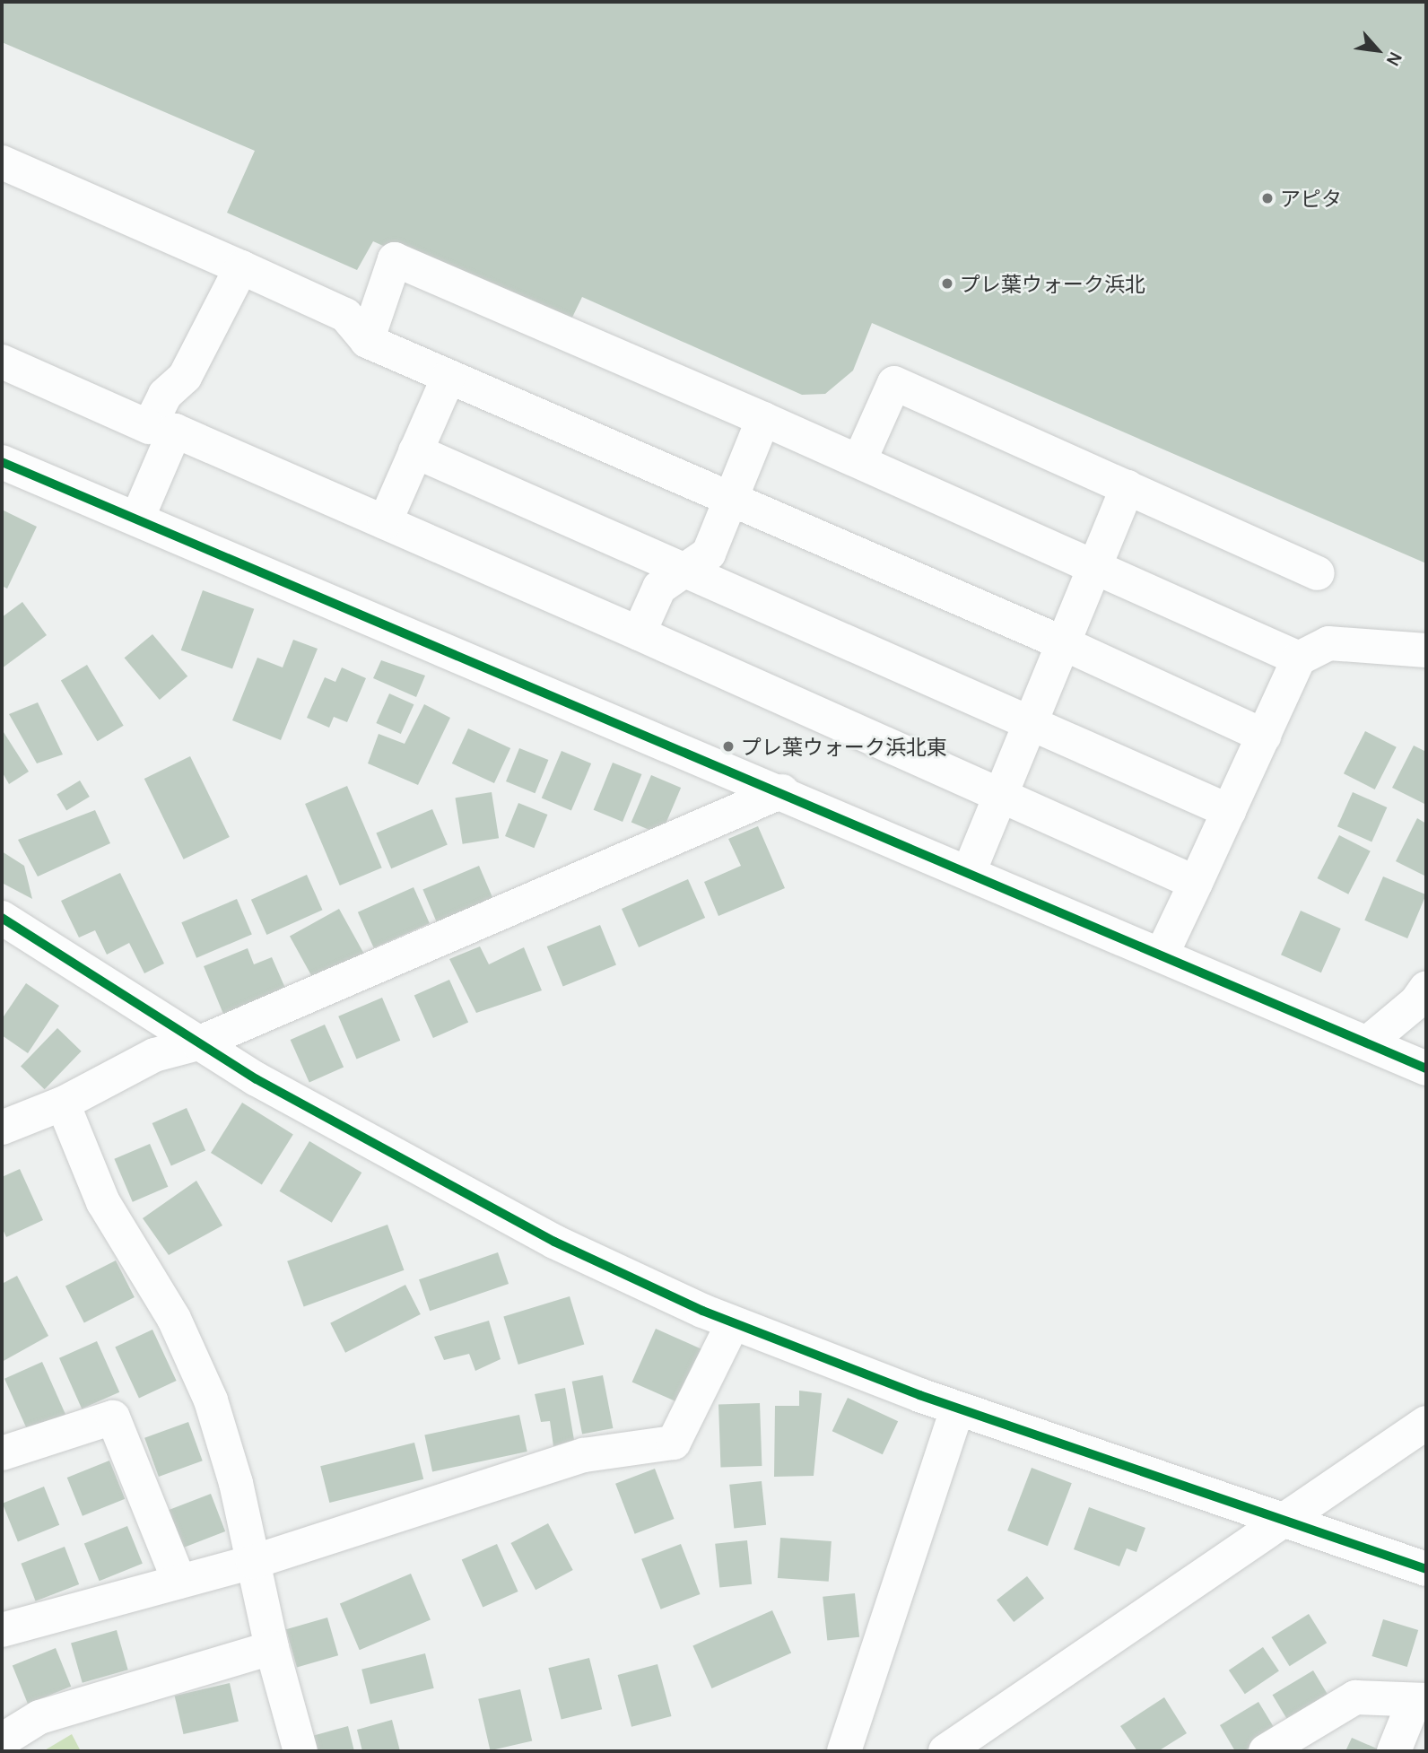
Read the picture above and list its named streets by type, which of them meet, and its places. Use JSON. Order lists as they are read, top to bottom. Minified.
{"places":["アピタ","プレ葉ウォーク浜北","プレ葉ウォーク浜北東"],"north":"bottom right"}
